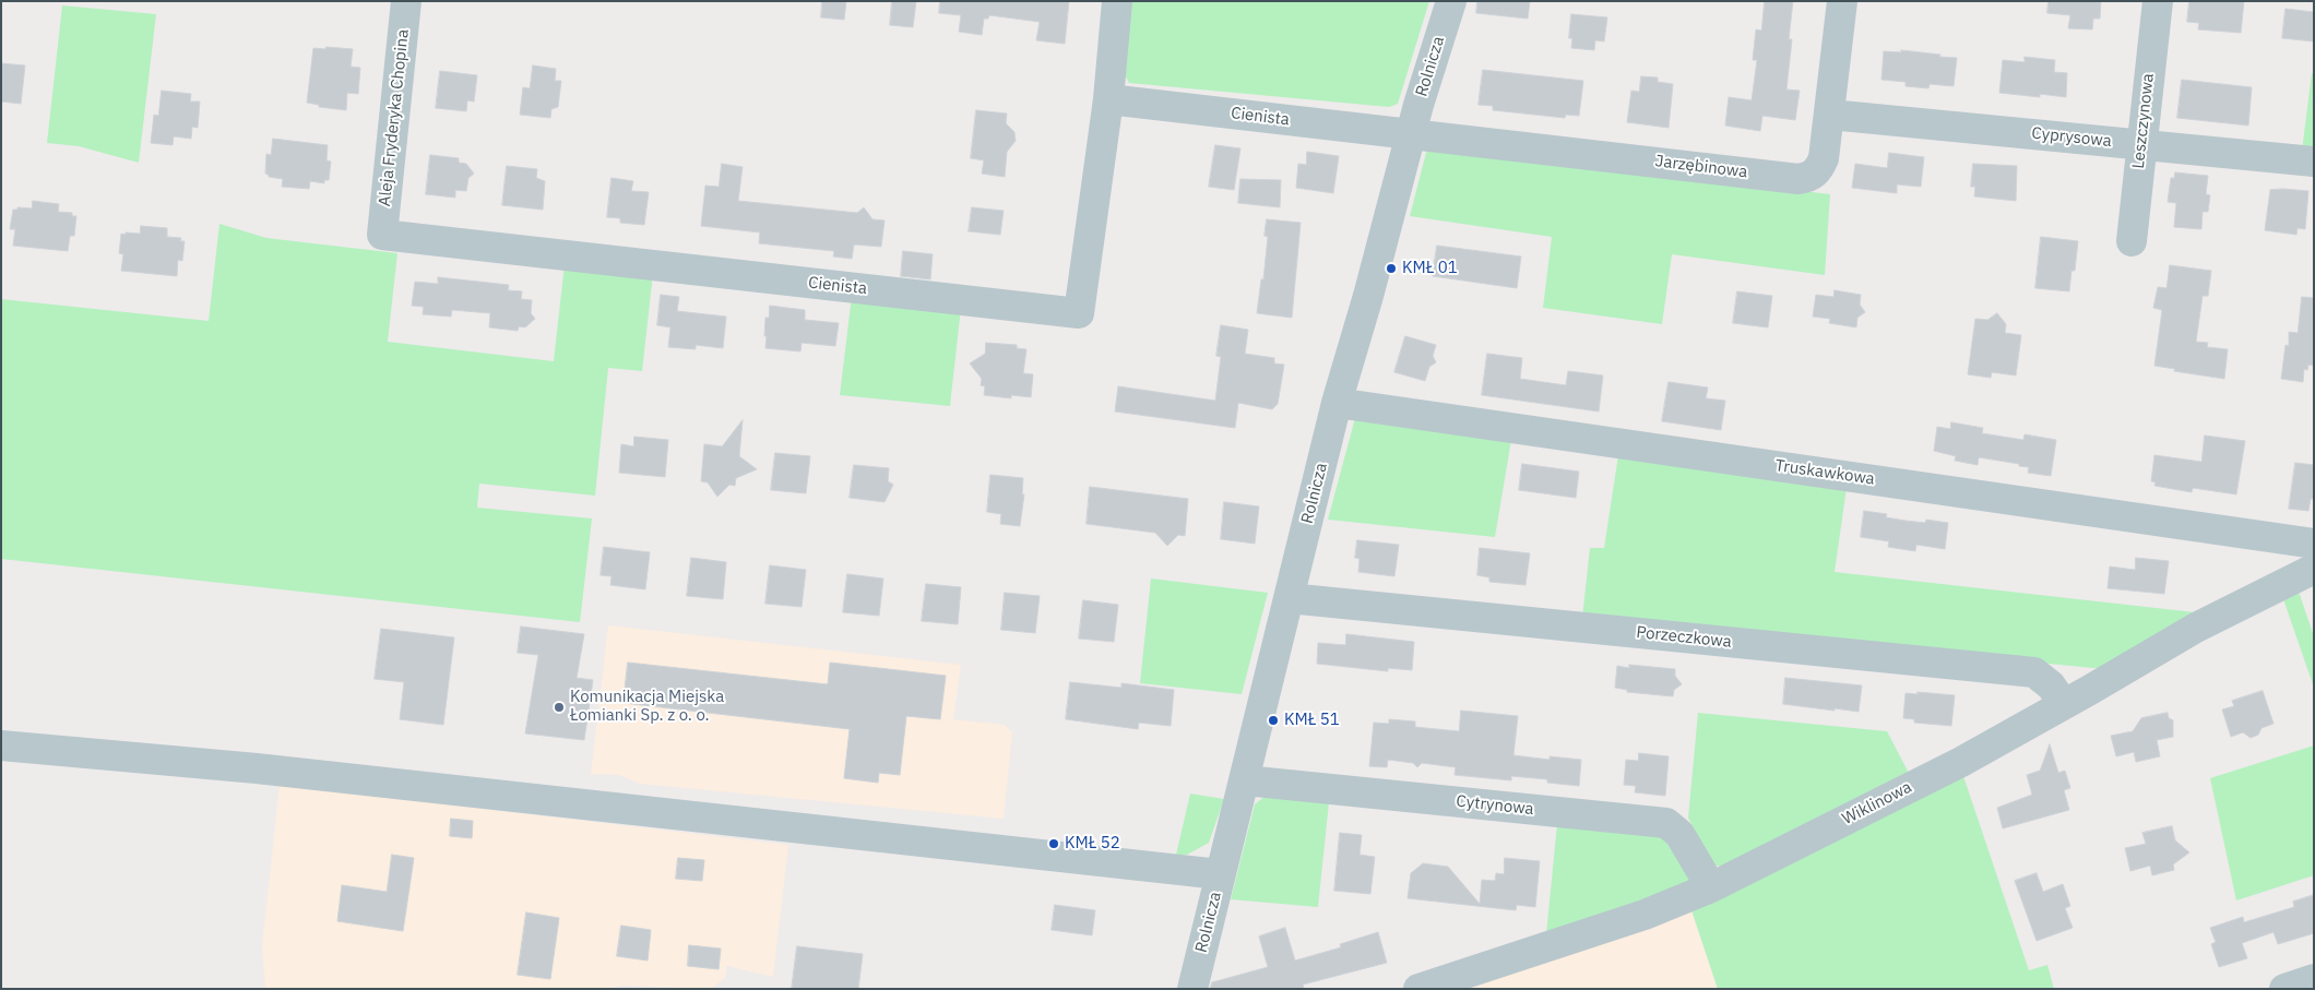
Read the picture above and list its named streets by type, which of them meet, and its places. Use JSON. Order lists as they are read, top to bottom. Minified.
{"streets":{"street":["Rolnicza","Cienista","Aleja Fryderyka Chopina","Leszczynowa","Cyprysowa","Jarzębinowa","Truskawkowa","Porzeczkowa","Wiklinowa","Cytrynowa"]},"crossings":[["Rolnicza","Cienista"],["Rolnicza","Jarzębinowa"],["Rolnicza","Truskawkowa"],["Rolnicza","Porzeczkowa"],["Rolnicza","Cytrynowa"],["Cienista","Aleja Fryderyka Chopina"],["Cienista","Jarzębinowa"],["Leszczynowa","Cyprysowa"],["Cyprysowa","Jarzębinowa"],["Porzeczkowa","Wiklinowa"],["Wiklinowa","Cytrynowa"]],"places":["KMŁ 01","Komunikacja Miejska Łomianki Sp. z o. o.","KMŁ 51","KMŁ 52"]}
